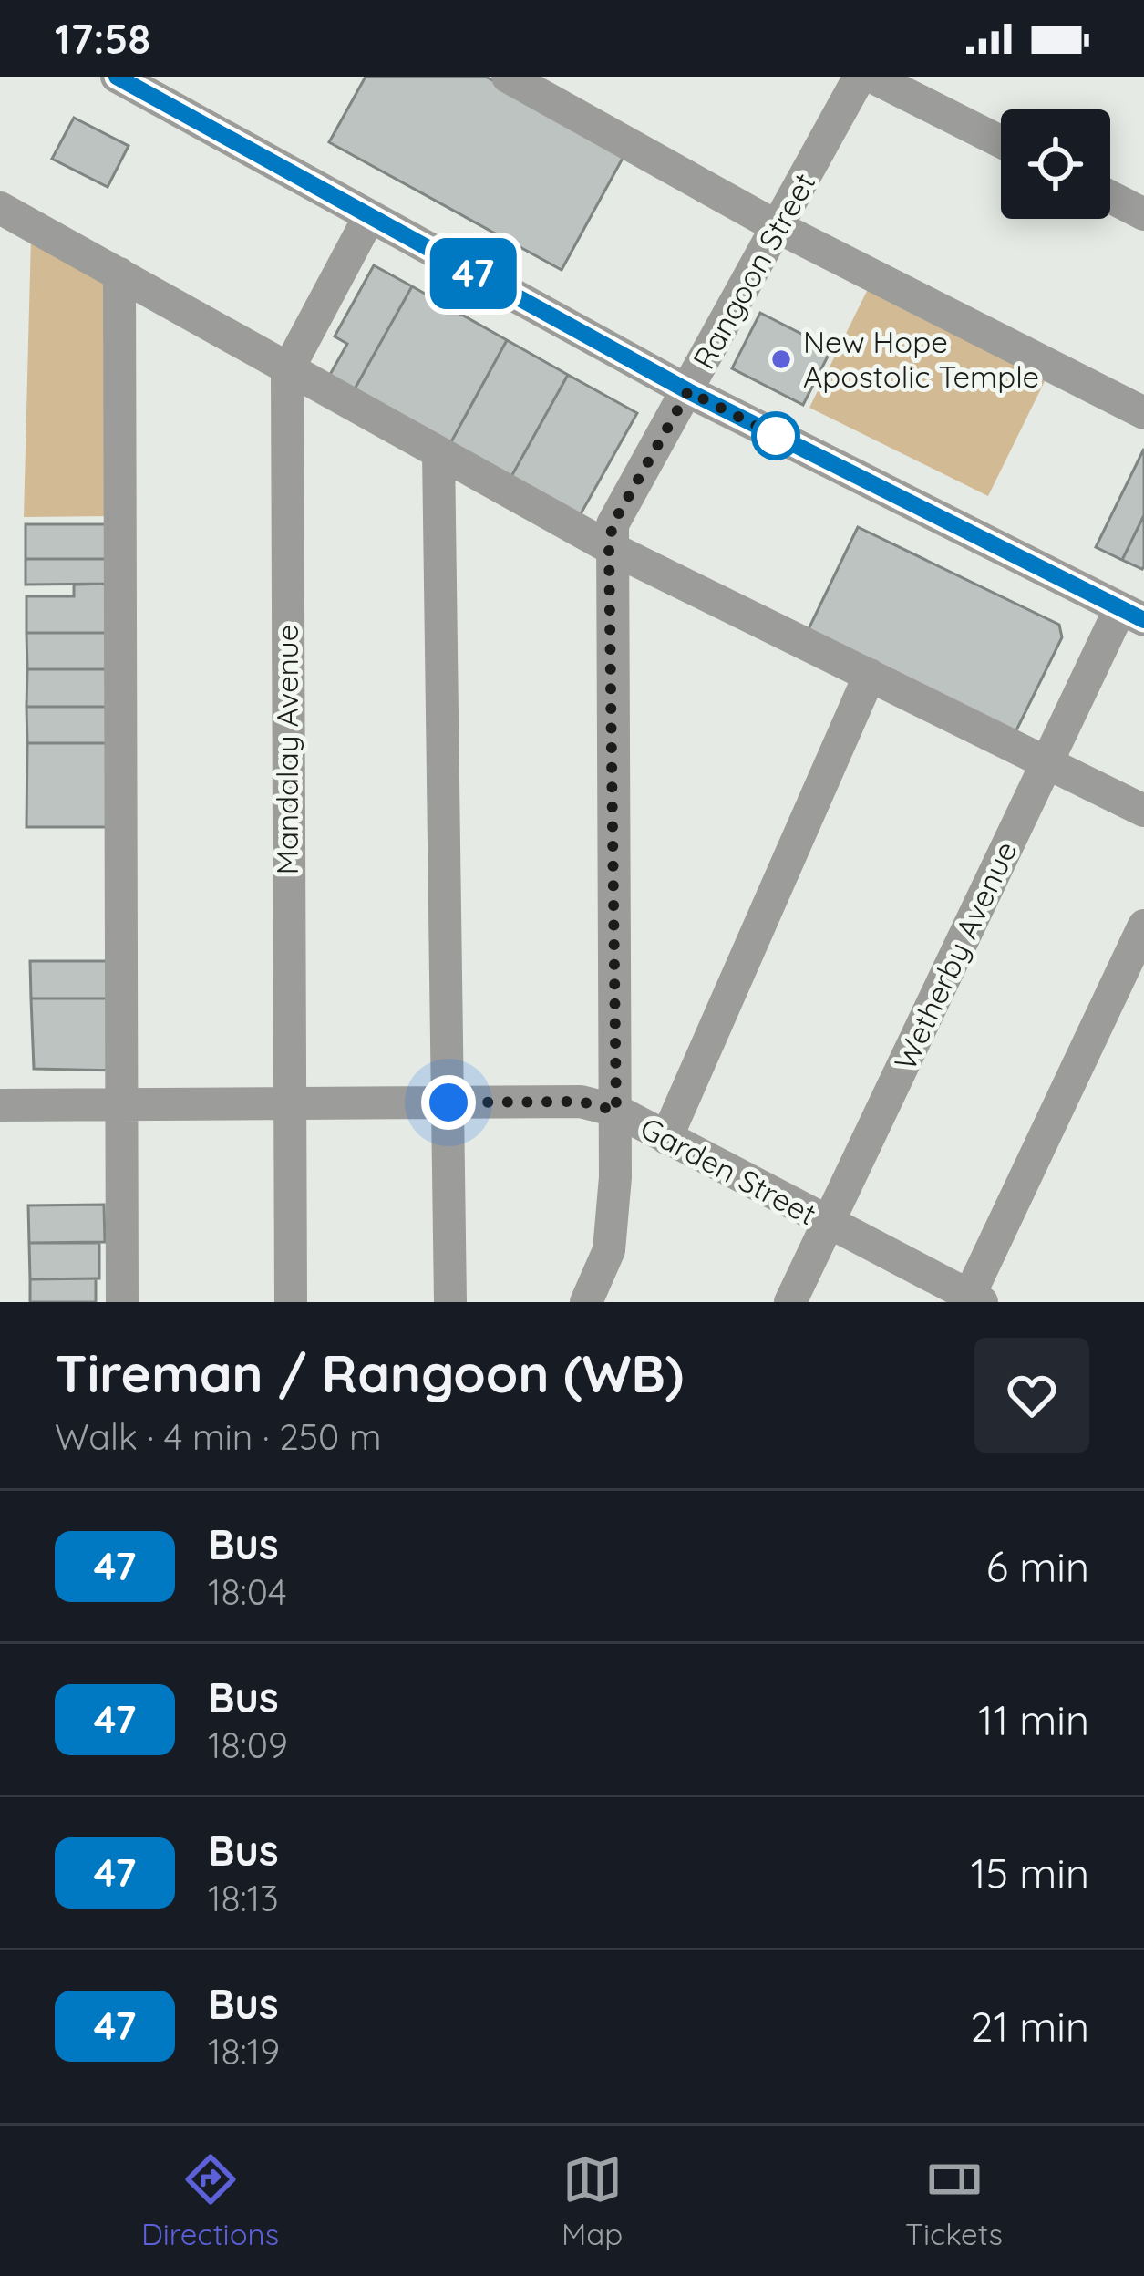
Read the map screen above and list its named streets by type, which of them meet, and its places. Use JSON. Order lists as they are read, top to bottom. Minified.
{"streets":{"street":["Rangoon Street","Mandalay Avenue","Wetherby Avenue","Garden Street"]},"crossings":[["Rangoon Street","Garden Street"],["Mandalay Avenue","Garden Street"],["Wetherby Avenue","Garden Street"]],"places":["New Hope Apostolic Temple"],"lines":["bus line 47"],"page":{"status":"17:58","on_map":"47","heading":["Tireman / Rangoon (WB)","Walk · 4 min · 250 m"],"list":[{"mark":"47","name":"Bus","note":"18:04","value":"6 min"},{"mark":"47","name":"Bus","note":"18:09","value":"11 min"},{"mark":"47","name":"Bus","note":"18:13","value":"15 min"},{"mark":"47","name":"Bus","note":"18:19","value":"21 min"}],"tabs":["Directions","Map","Tickets"]}}
